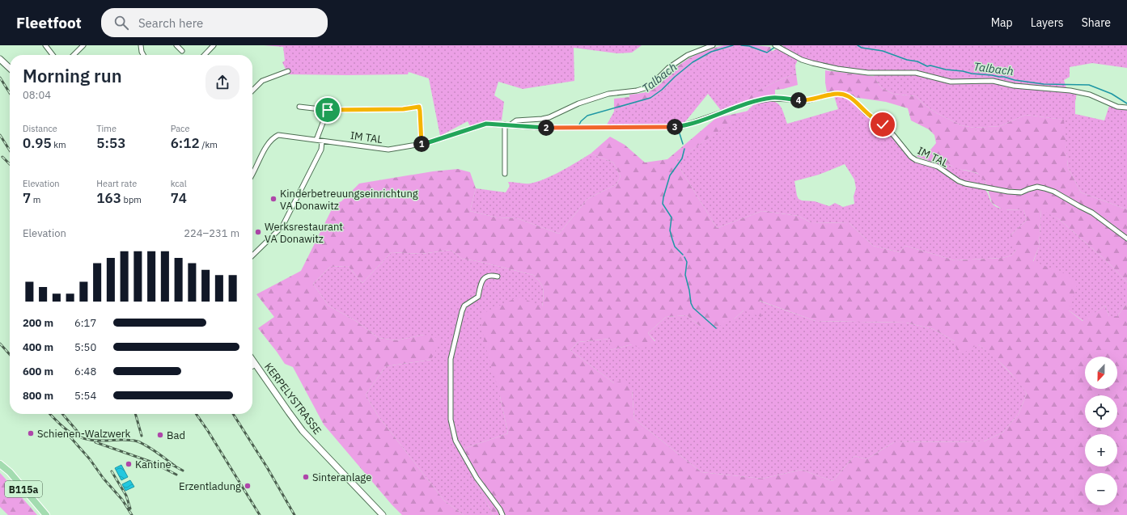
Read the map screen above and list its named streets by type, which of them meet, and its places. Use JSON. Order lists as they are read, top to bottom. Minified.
{"streets":{"main road":["KERPELYSTRASSE","B115a"],"street":["IM TAL"]},"water":["Talbach"],"places":["Kinderbetreuungseinrichtung VA Donawitz","Werksrestaurant VA Donawitz","Schienen-Walzwerk","Bad","Kantine","Sinteranlage","Erzentladung"],"north":"bottom","page":{"header":"Fleetfoot","search":"Search here","nav":["Map","Layers","Share"],"heading":["Morning run","08:04"],"pins":["4","3","2","1"],"stats":[["Distance","0.95 km"],["Time","5:53"],["Pace","6:12 /km"],["Elevation","7 m"],["Heart rate","163 bpm"],["kcal","74"]],"chart":["Elevation","224–231 m"],"list":[{"name":"200 m","note":"6:17"},{"name":"400 m","note":"5:50"},{"name":"600 m","note":"6:48"},{"name":"800 m","note":"5:54"}],"map_buttons":["+","−"]}}
